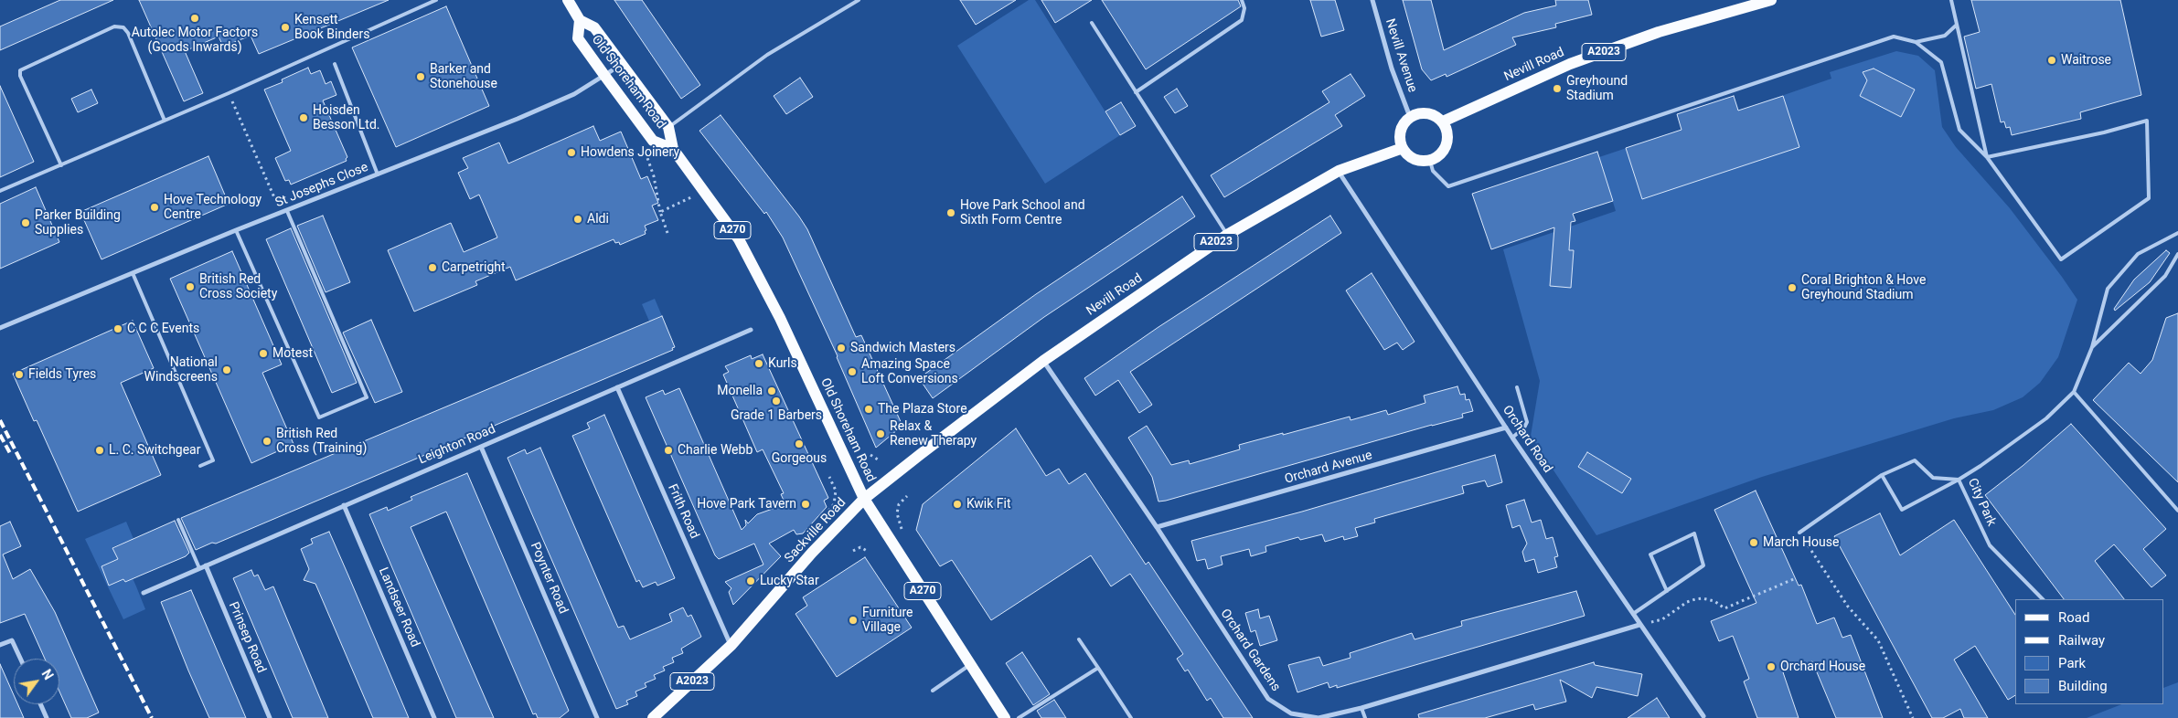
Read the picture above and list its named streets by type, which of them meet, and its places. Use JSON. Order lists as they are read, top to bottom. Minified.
{"streets":{"main road":["A2023","Nevill Road","Old Shoreham Road","A270","Sackville Road"],"street":["Nevill Avenue","St Josephs Close","Orchard Road","Leighton Road","Orchard Avenue","Frith Road","Poynter Road","Landseer Road","Prinsep Road","Orchard Gardens"],"lane":["City Park"]},"crossings":[["Nevill Avenue","Nevill Road"],["Nevill Road","Old Shoreham Road"],["Nevill Road","Orchard Road"],["Nevill Road","Sackville Road"],["Nevill Road","Orchard Gardens"],["Old Shoreham Road","St Josephs Close"],["Old Shoreham Road","Sackville Road"],["Orchard Road","Orchard Avenue"],["Orchard Road","Orchard Gardens"],["Leighton Road","Frith Road"],["Leighton Road","Poynter Road"],["Leighton Road","Landseer Road"],["Leighton Road","Prinsep Road"],["Orchard Avenue","Orchard Gardens"],["Frith Road","Sackville Road"]],"places":["Autolec Motor Factors (Goods Inwards)","Kensett Book Binders","Waitrose","Barker and Stonehouse","Greyhound Stadium","Hoisden Besson Ltd.","Howdens Joinery","Hove Technology Centre","Hove Park School and Sixth Form Centre","Aldi","Parker Building Supplies","Carpetright","British Red Cross Society","Coral Brighton & Hove Greyhound Stadium","C C C Events","Sandwich Masters","Motest","Kurls","National Windscreens","Amazing Space Loft Conversions","Fields Tyres","Monella","Grade 1 Barbers","The Plaza Store","Relax & Renew Therapy","British Red Cross (Training)","Gorgeous","L. C. Switchgear","Charlie Webb","Hove Park Tavern","Kwik Fit","March House","Lucky Star","Furniture Village","Orchard House"],"legend":["Road","Railway","Park","Building"],"north":"top right"}
